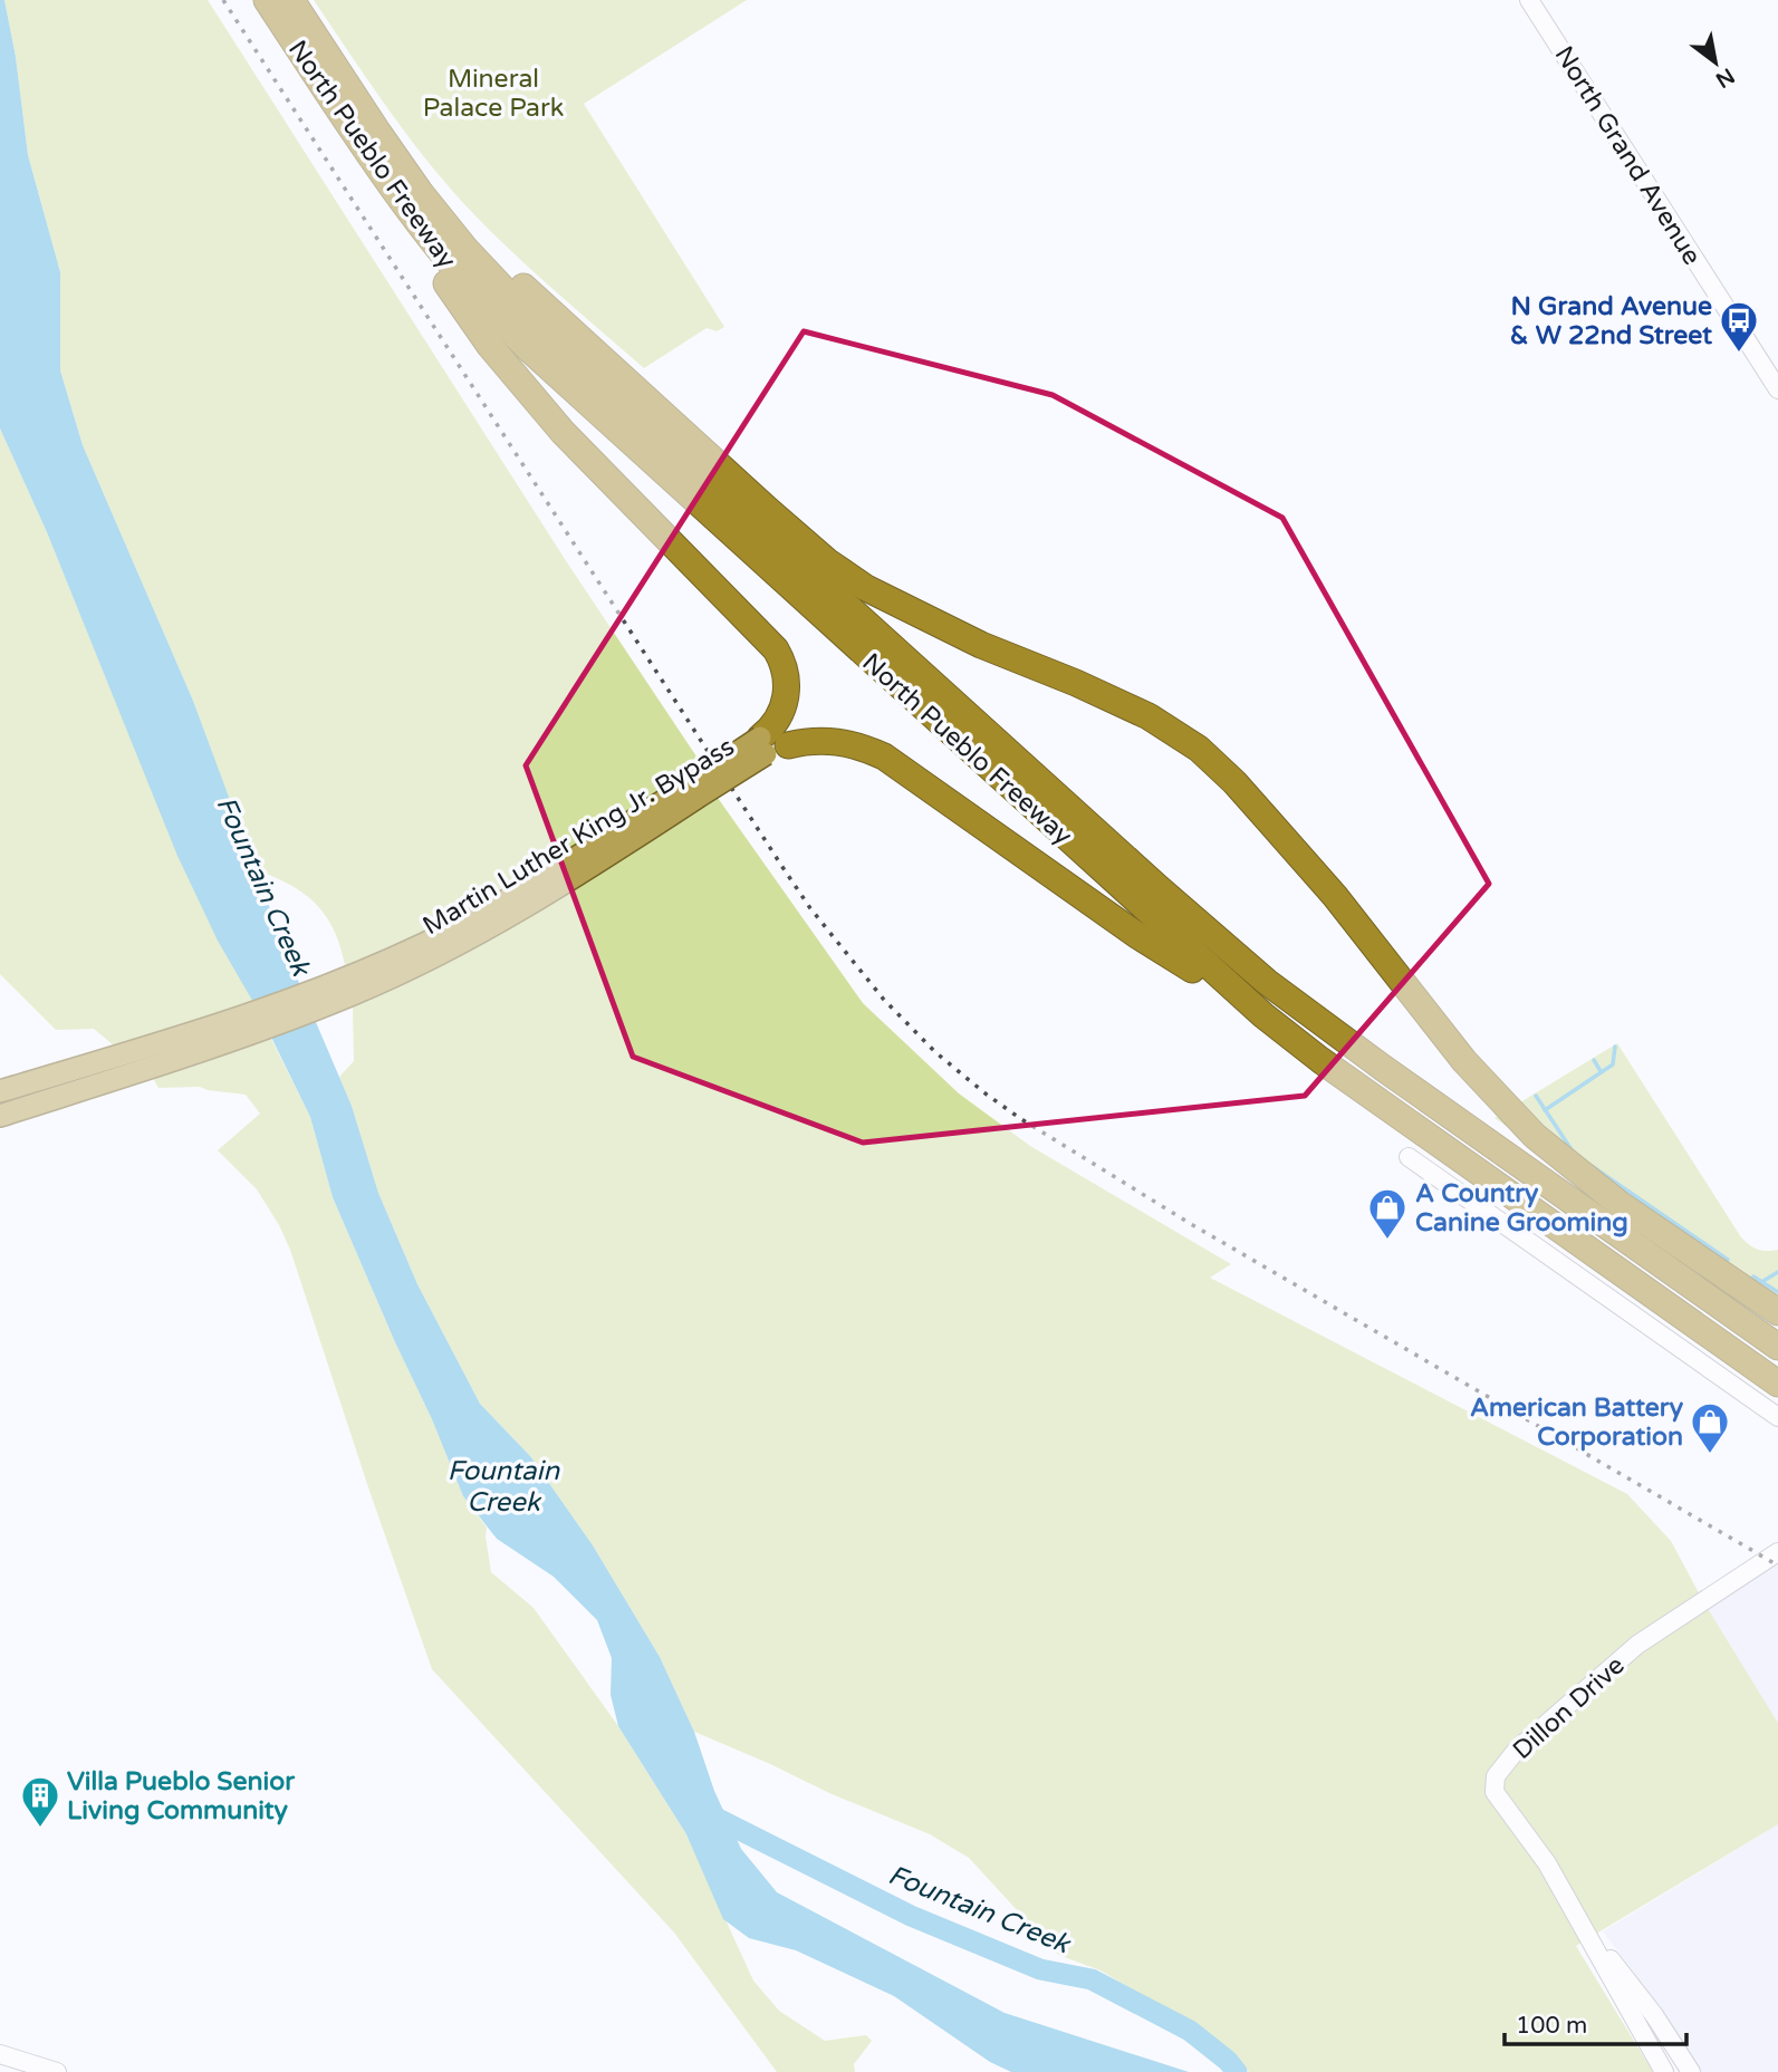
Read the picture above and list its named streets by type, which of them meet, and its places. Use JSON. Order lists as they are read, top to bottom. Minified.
{"streets":{"highway":["North Pueblo Freeway","Martin Luther King Jr. Bypass"],"street":["North Grand Avenue","Dillon Drive"]},"water":["Fountain Creek"],"parks":["Mineral Palace Park"],"places":{"bus stop":["N Grand Avenue & W 22nd Street"],"shop":["A Country Canine Grooming","American Battery Corporation"],"building":["Villa Pueblo Senior Living Community"]},"scale_bar":"100 m","north":"bottom right"}
